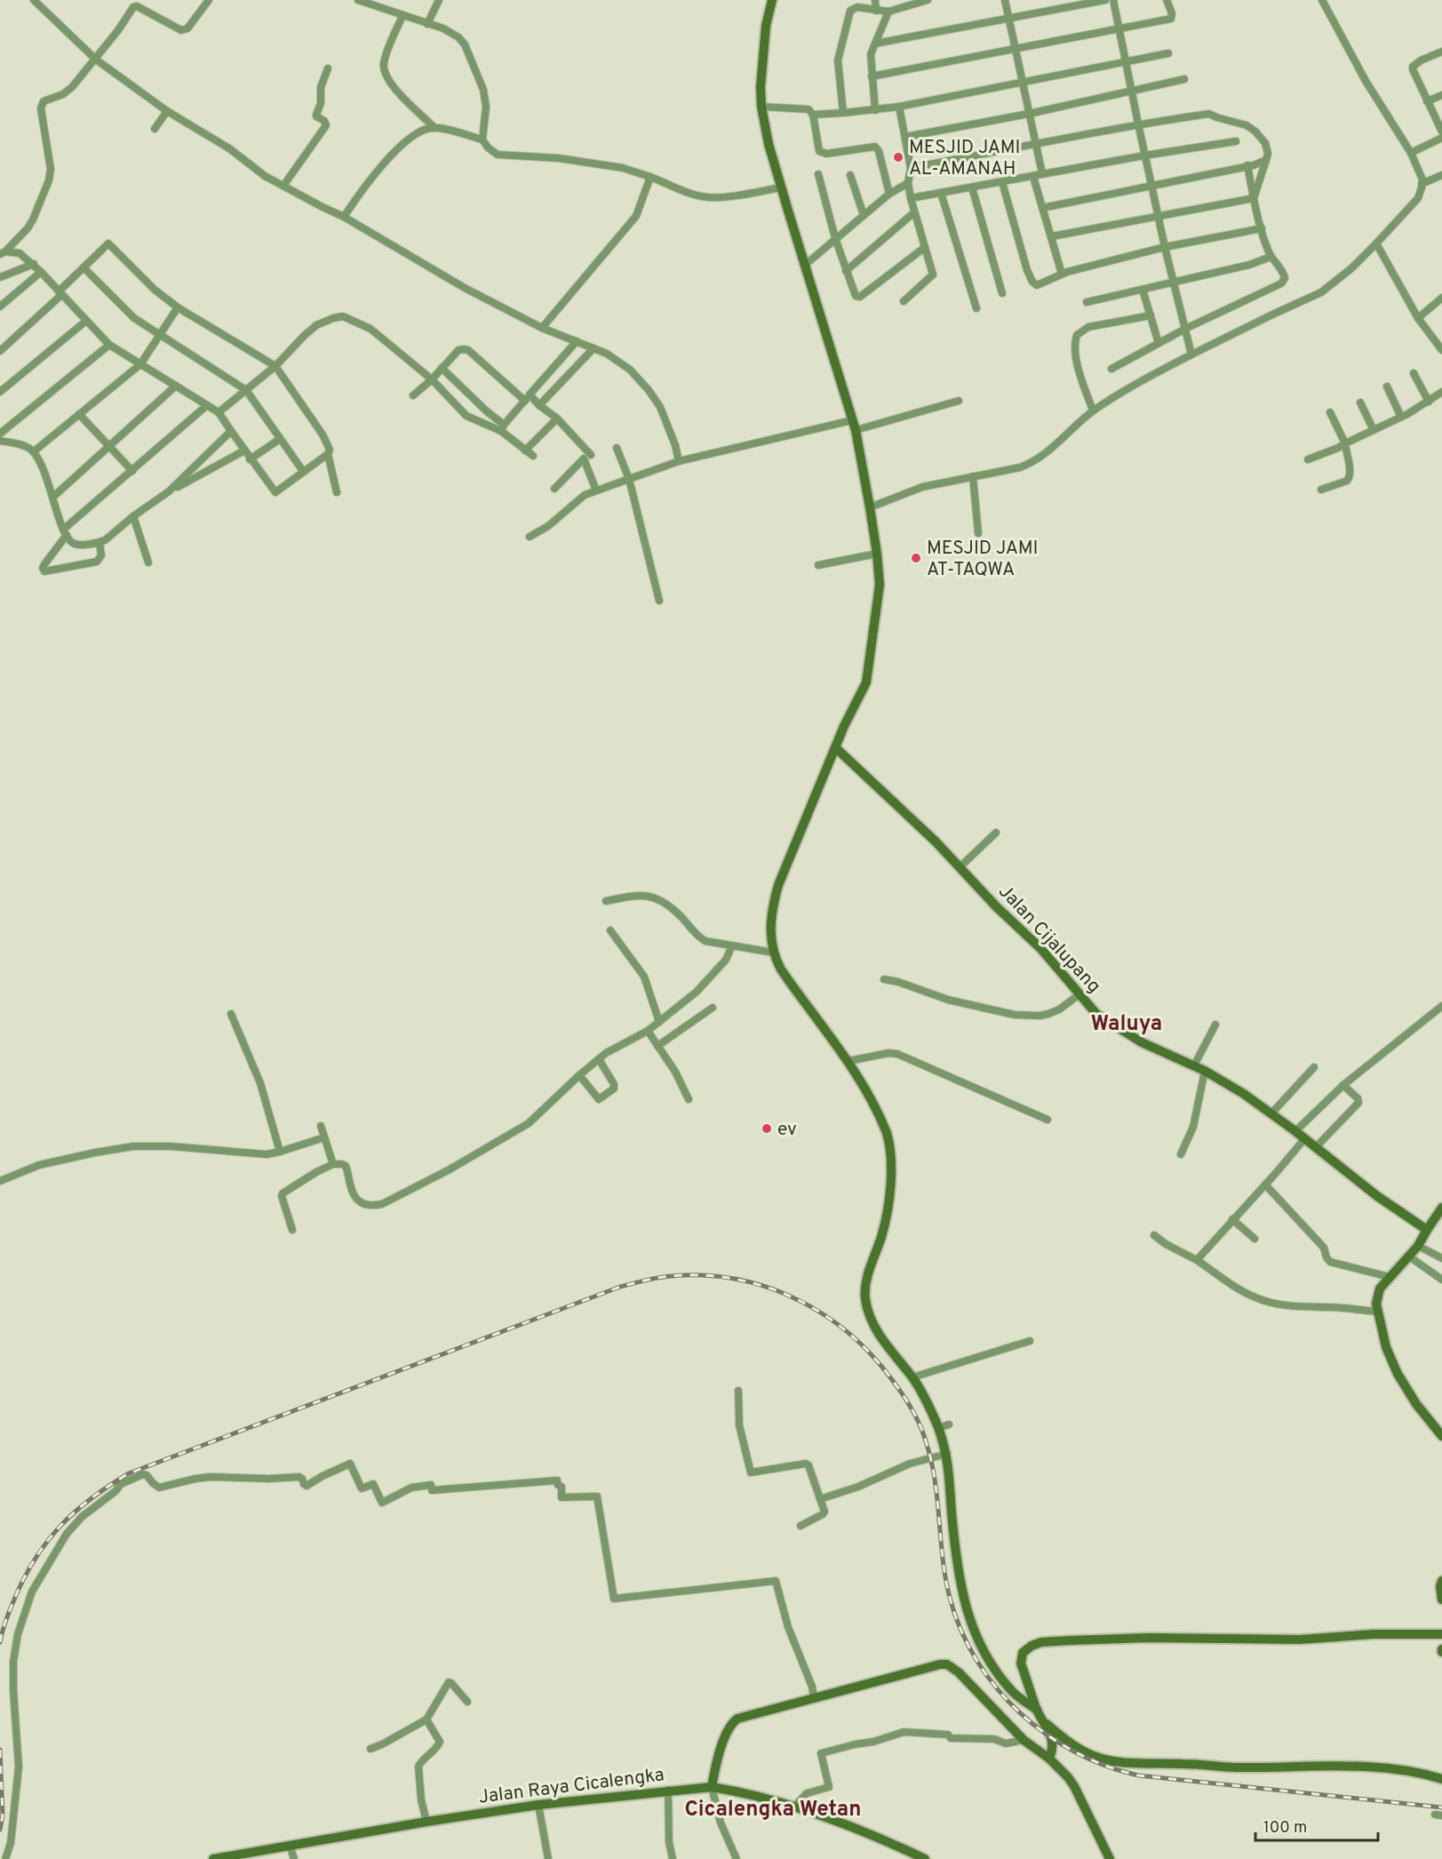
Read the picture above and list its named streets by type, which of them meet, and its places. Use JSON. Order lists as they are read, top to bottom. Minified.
{"streets":{"street":["Jalan Cijalupang","Jalan Raya Cicalengka"]},"districts":["Waluya","Cicalengka Wetan"],"places":["MESJID JAMI AL-AMANAH","MESJID JAMI AT-TAQWA","ev"],"scale_bar":"100 m"}
